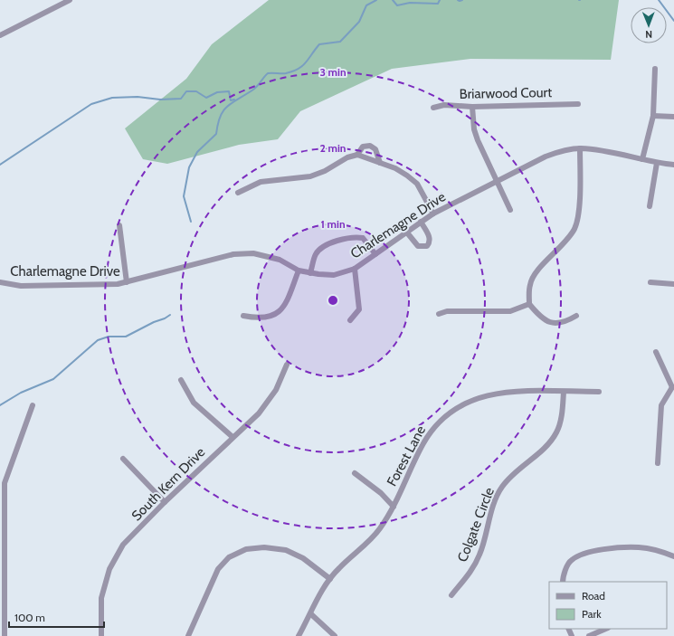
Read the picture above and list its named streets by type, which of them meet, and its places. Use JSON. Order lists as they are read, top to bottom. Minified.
{"streets":{"street":["Briarwood Court","Charlemagne Drive","Forest Lane","South Kern Drive","Colgate Circle"]},"crossings":[["Forest Lane","Colgate Circle"]],"legend":["Road","Park"],"scale_bar":"100 m","north":"bottom","rings":["3 min","2 min","1 min"]}
